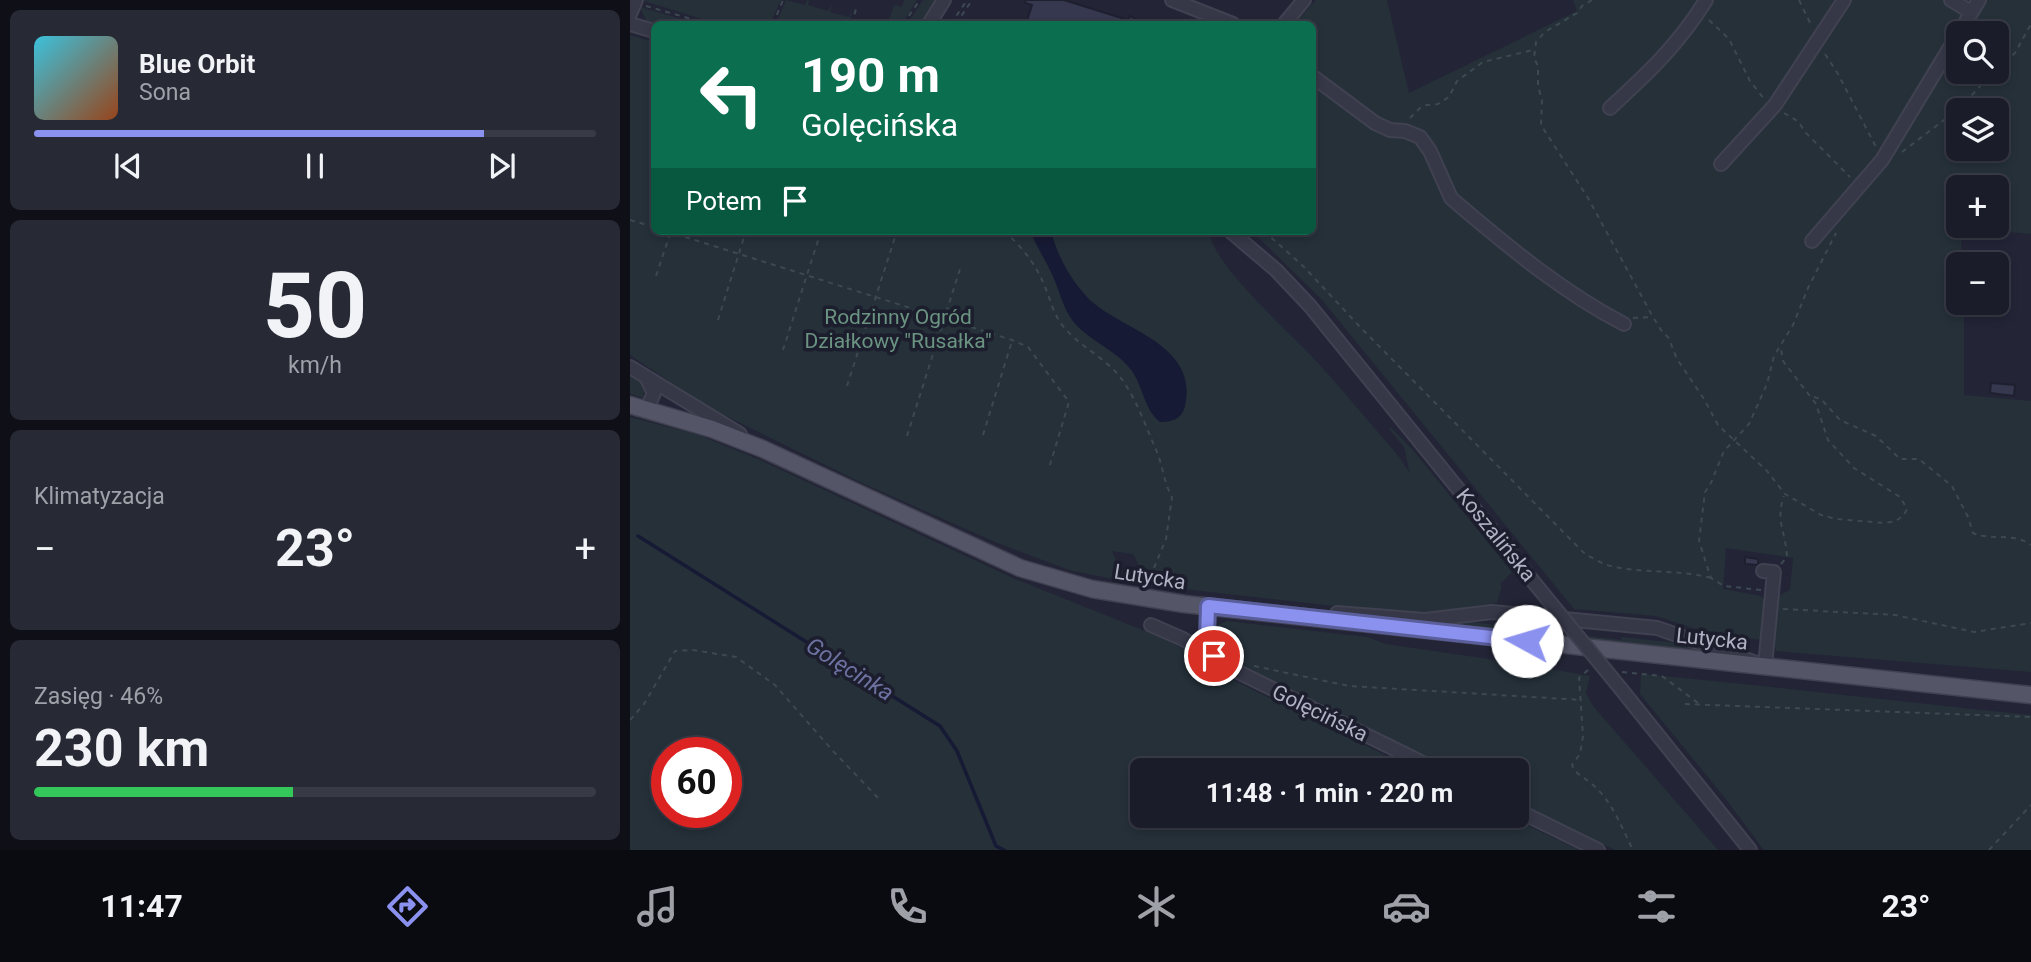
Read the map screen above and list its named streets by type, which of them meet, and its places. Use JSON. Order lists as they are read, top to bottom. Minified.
{"streets":{"main road":["Lutycka"],"street":["Koszalińska","Golęcińska"]},"water":["Golęcinka"],"parks":["Rodzinny Ogród Działkowy \"Rusałka\""],"page":{"map_buttons":["+","−"],"turn":["190 m","Golęcińska"],"song":["Blue Orbit","Sona"],"then":"Potem","tile":[["50","km/h"],"Klimatyzacja",["Zasięg · 46%","230 km"]],"heat":["−","23°","+"],"limit":"60","trip":"11:48 · 1 min · 220 m","tabs":["11:47","23°"]}}
